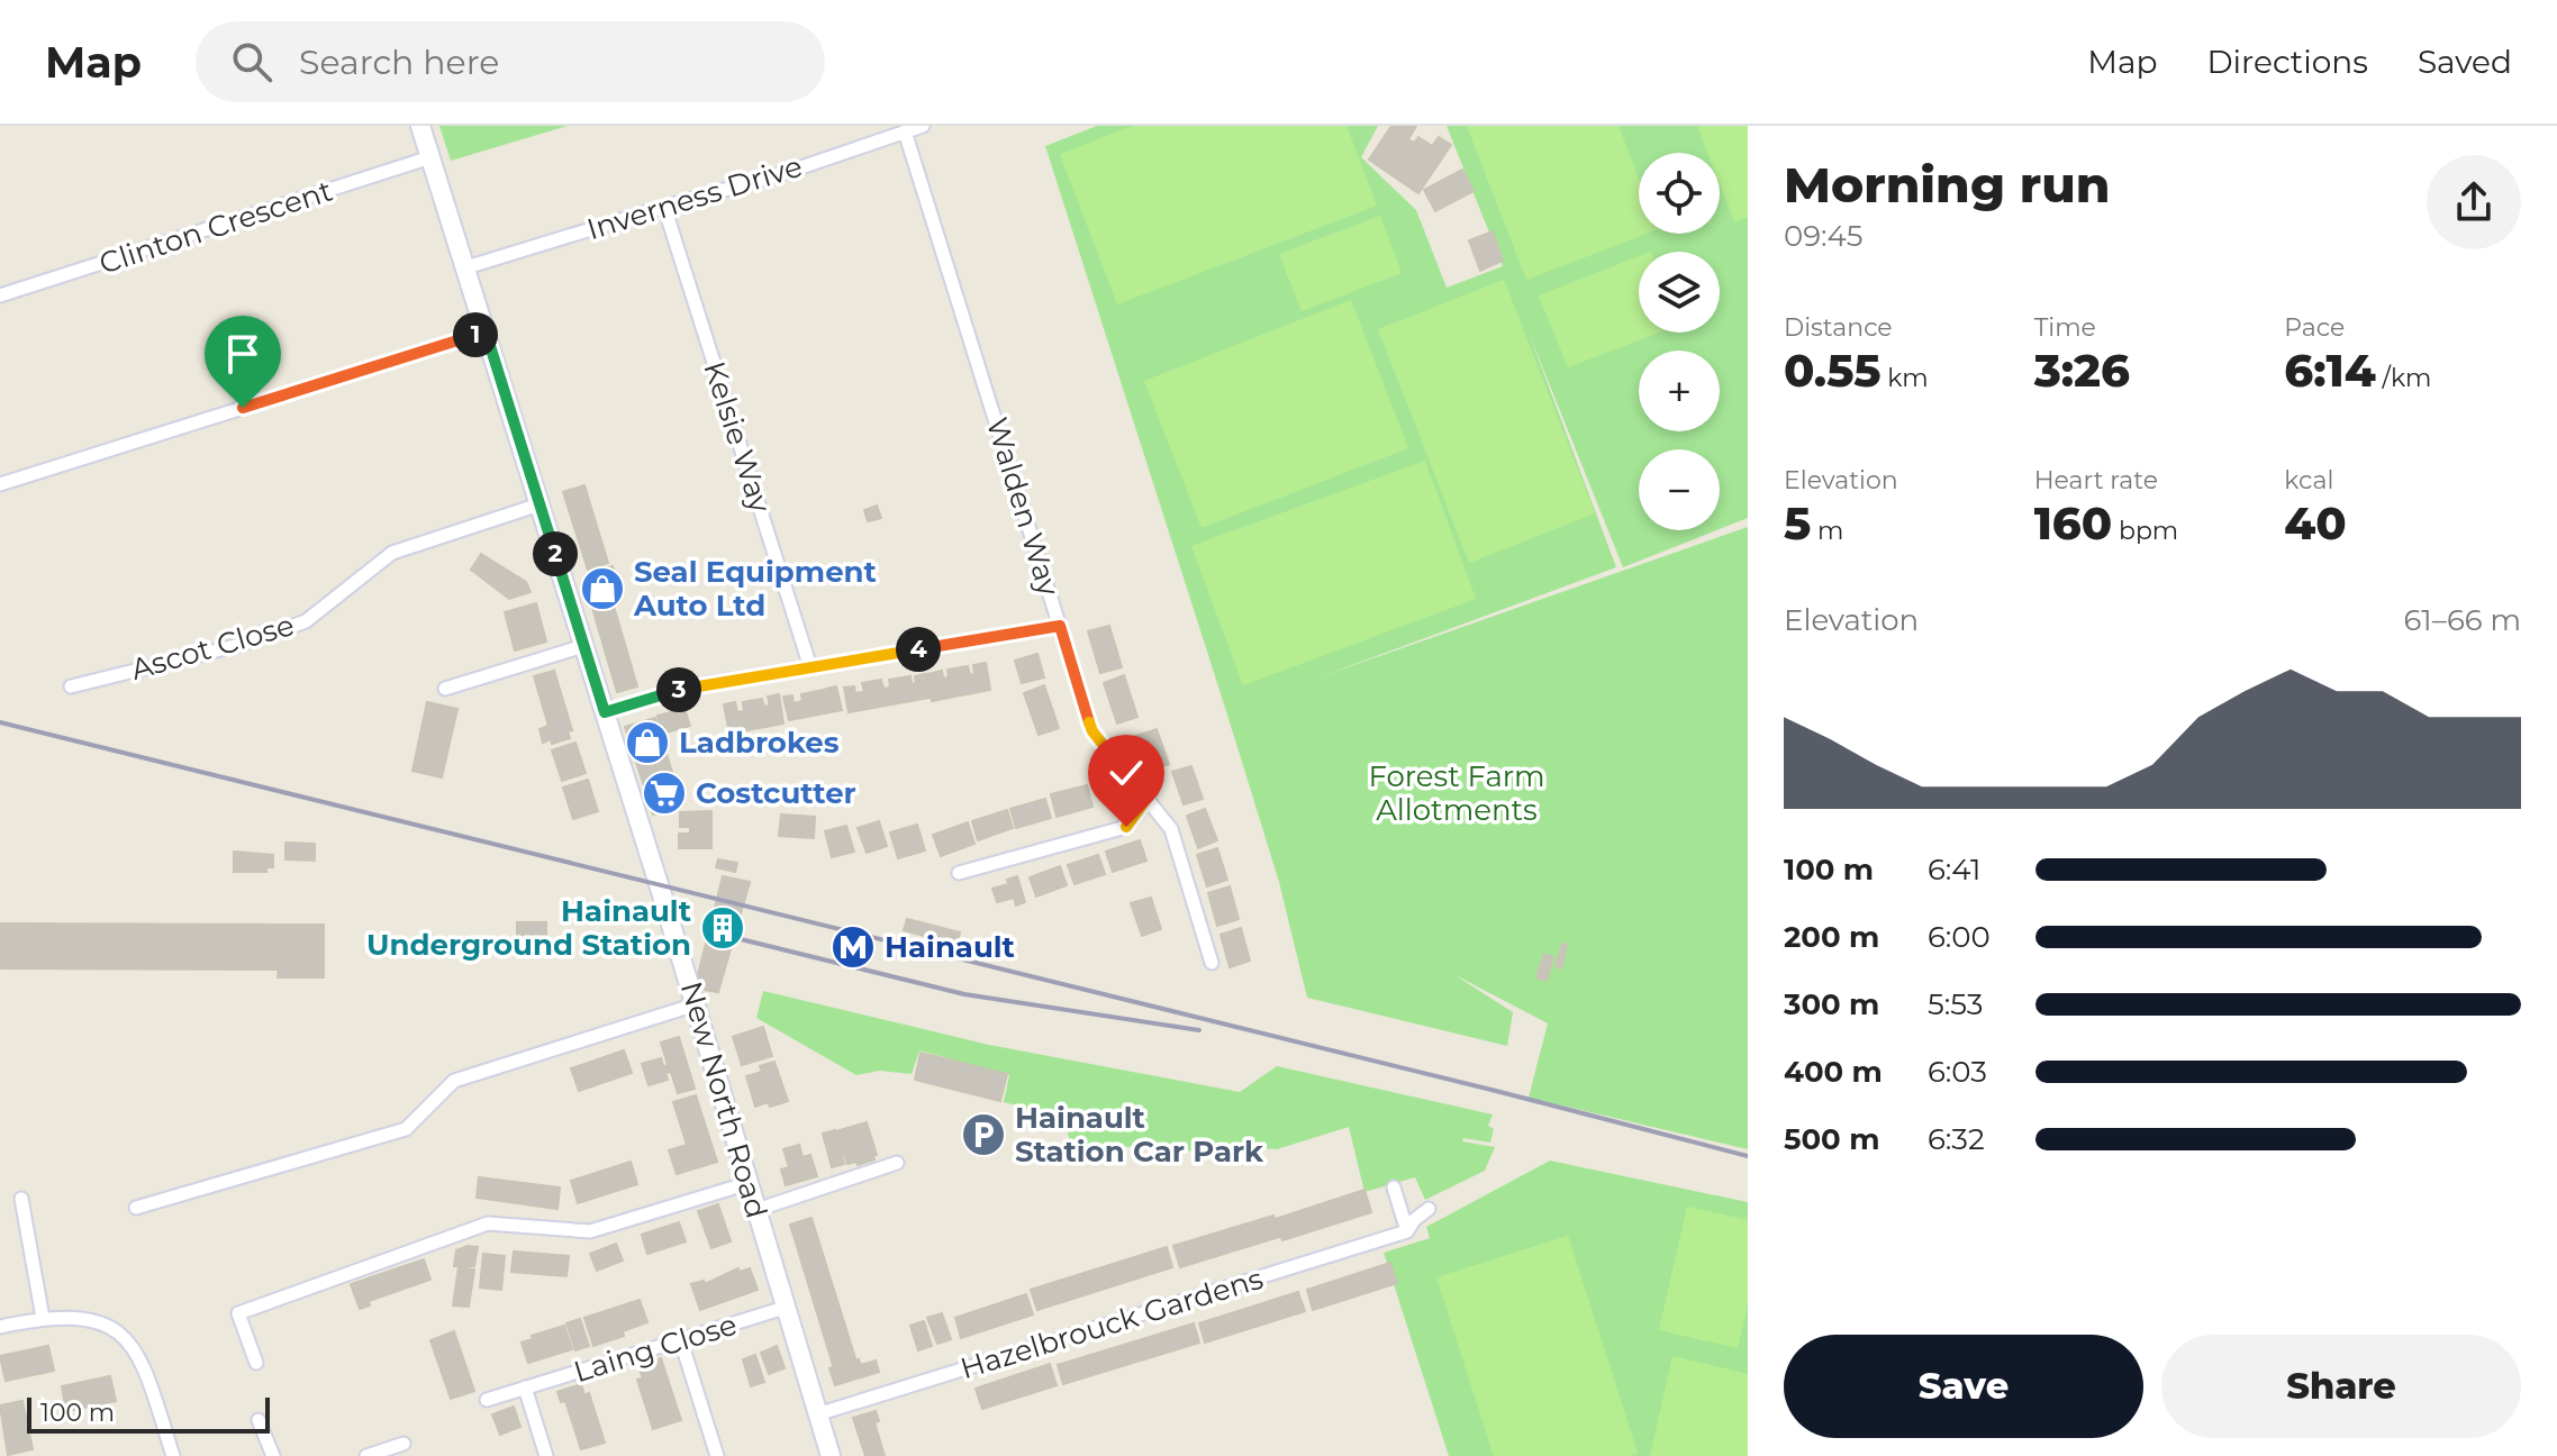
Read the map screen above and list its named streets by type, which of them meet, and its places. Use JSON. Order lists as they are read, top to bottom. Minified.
{"streets":{"street":["Inverness Drive","Clinton Crescent","Kelsie Way","Walden Way","Ascot Close","New North Road","Hazelbrouck Gardens","Laing Close"]},"crossings":[["Inverness Drive","Kelsie Way"],["Inverness Drive","Walden Way"],["Inverness Drive","New North Road"],["Clinton Crescent","New North Road"],["Ascot Close","New North Road"],["New North Road","Hazelbrouck Gardens"],["New North Road","Laing Close"]],"parks":["Forest Farm Allotments"],"places":{"shop":["Seal Equipment Auto Ltd","Ladbrokes"],"supermarket":["Costcutter"],"building":["Hainault Underground Station"],"metro station":["Hainault"],"parking":["Hainault Station Car Park"]},"scale_bar":"100 m","page":{"header":"Map","search":"Search here","nav":["Map","Directions","Saved"],"heading":["Morning run","09:45"],"map_buttons":["+","−"],"stats":[["Distance","0.55 km"],["Time","3:26"],["Pace","6:14 /km"],["Elevation","5 m"],["Heart rate","160 bpm"],["kcal","40"]],"pins":["1","2","4","3"],"chart":["Elevation","61–66 m"],"list":[{"name":"100 m","note":"6:41"},{"name":"200 m","note":"6:00"},{"name":"300 m","note":"5:53"},{"name":"400 m","note":"6:03"},{"name":"500 m","note":"6:32"}],"buttons":["Save","Share"],"scale":"100 m"}}
